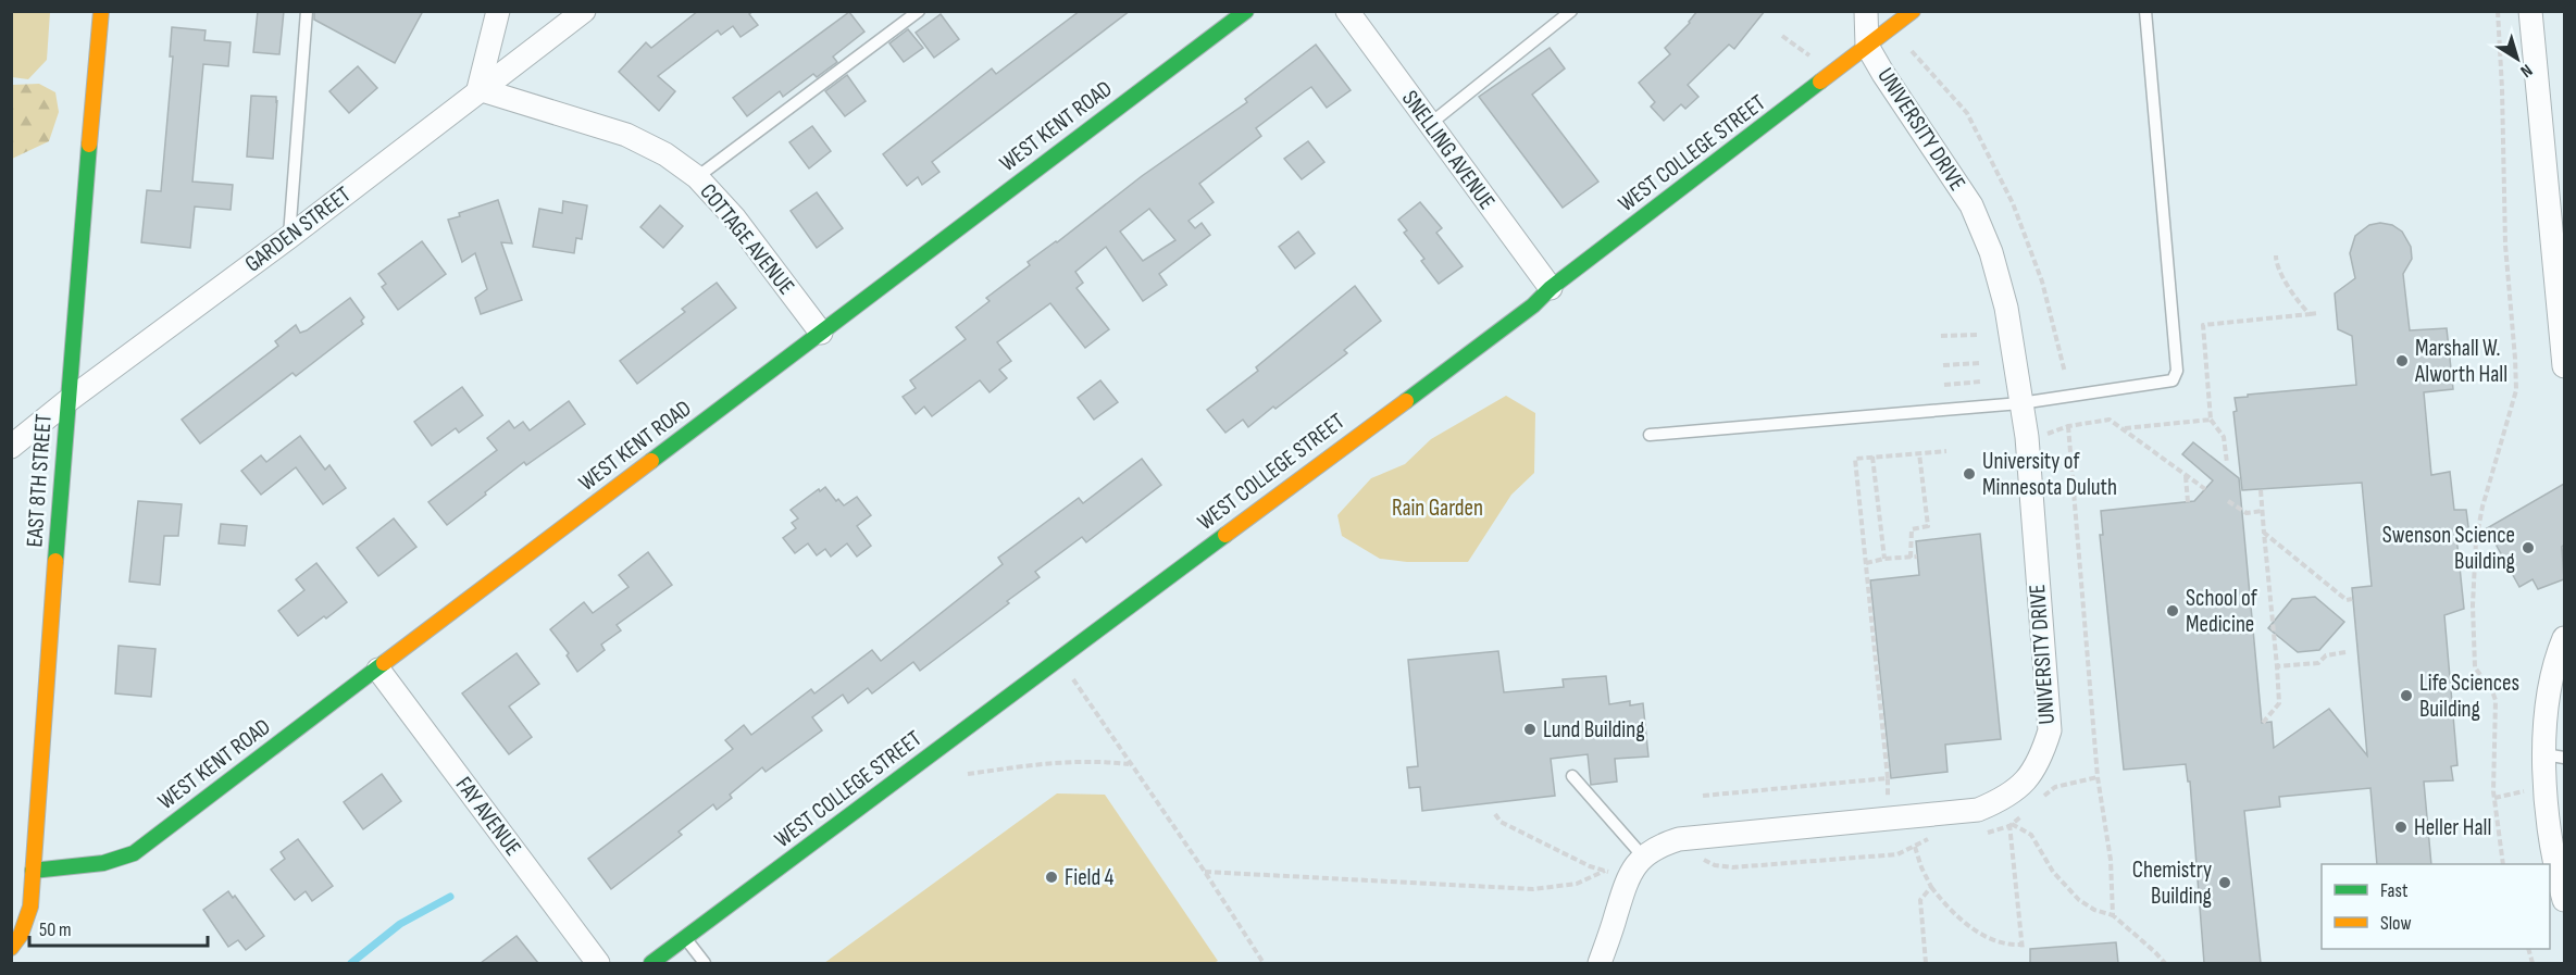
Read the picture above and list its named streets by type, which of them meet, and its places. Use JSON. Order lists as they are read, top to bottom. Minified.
{"streets":{"street":["WEST KENT ROAD","UNIVERSITY DRIVE","SNELLING AVENUE","WEST COLLEGE STREET","GARDEN STREET","COTTAGE AVENUE","EAST 8TH STREET","FAY AVENUE"]},"crossings":[["WEST KENT ROAD","COTTAGE AVENUE"],["WEST KENT ROAD","EAST 8TH STREET"],["WEST KENT ROAD","FAY AVENUE"],["UNIVERSITY DRIVE","WEST COLLEGE STREET"],["SNELLING AVENUE","WEST COLLEGE STREET"],["GARDEN STREET","COTTAGE AVENUE"],["GARDEN STREET","EAST 8TH STREET"]],"parks":["Rain Garden"],"places":["Marshall W. Alworth Hall","University of Minnesota Duluth","Swenson Science Building","School of Medicine","Life Sciences Building","Lund Building","Heller Hall","Field 4","Chemistry Building"],"legend":["Fast","Slow"],"scale_bar":"50 m","north":"bottom right"}
